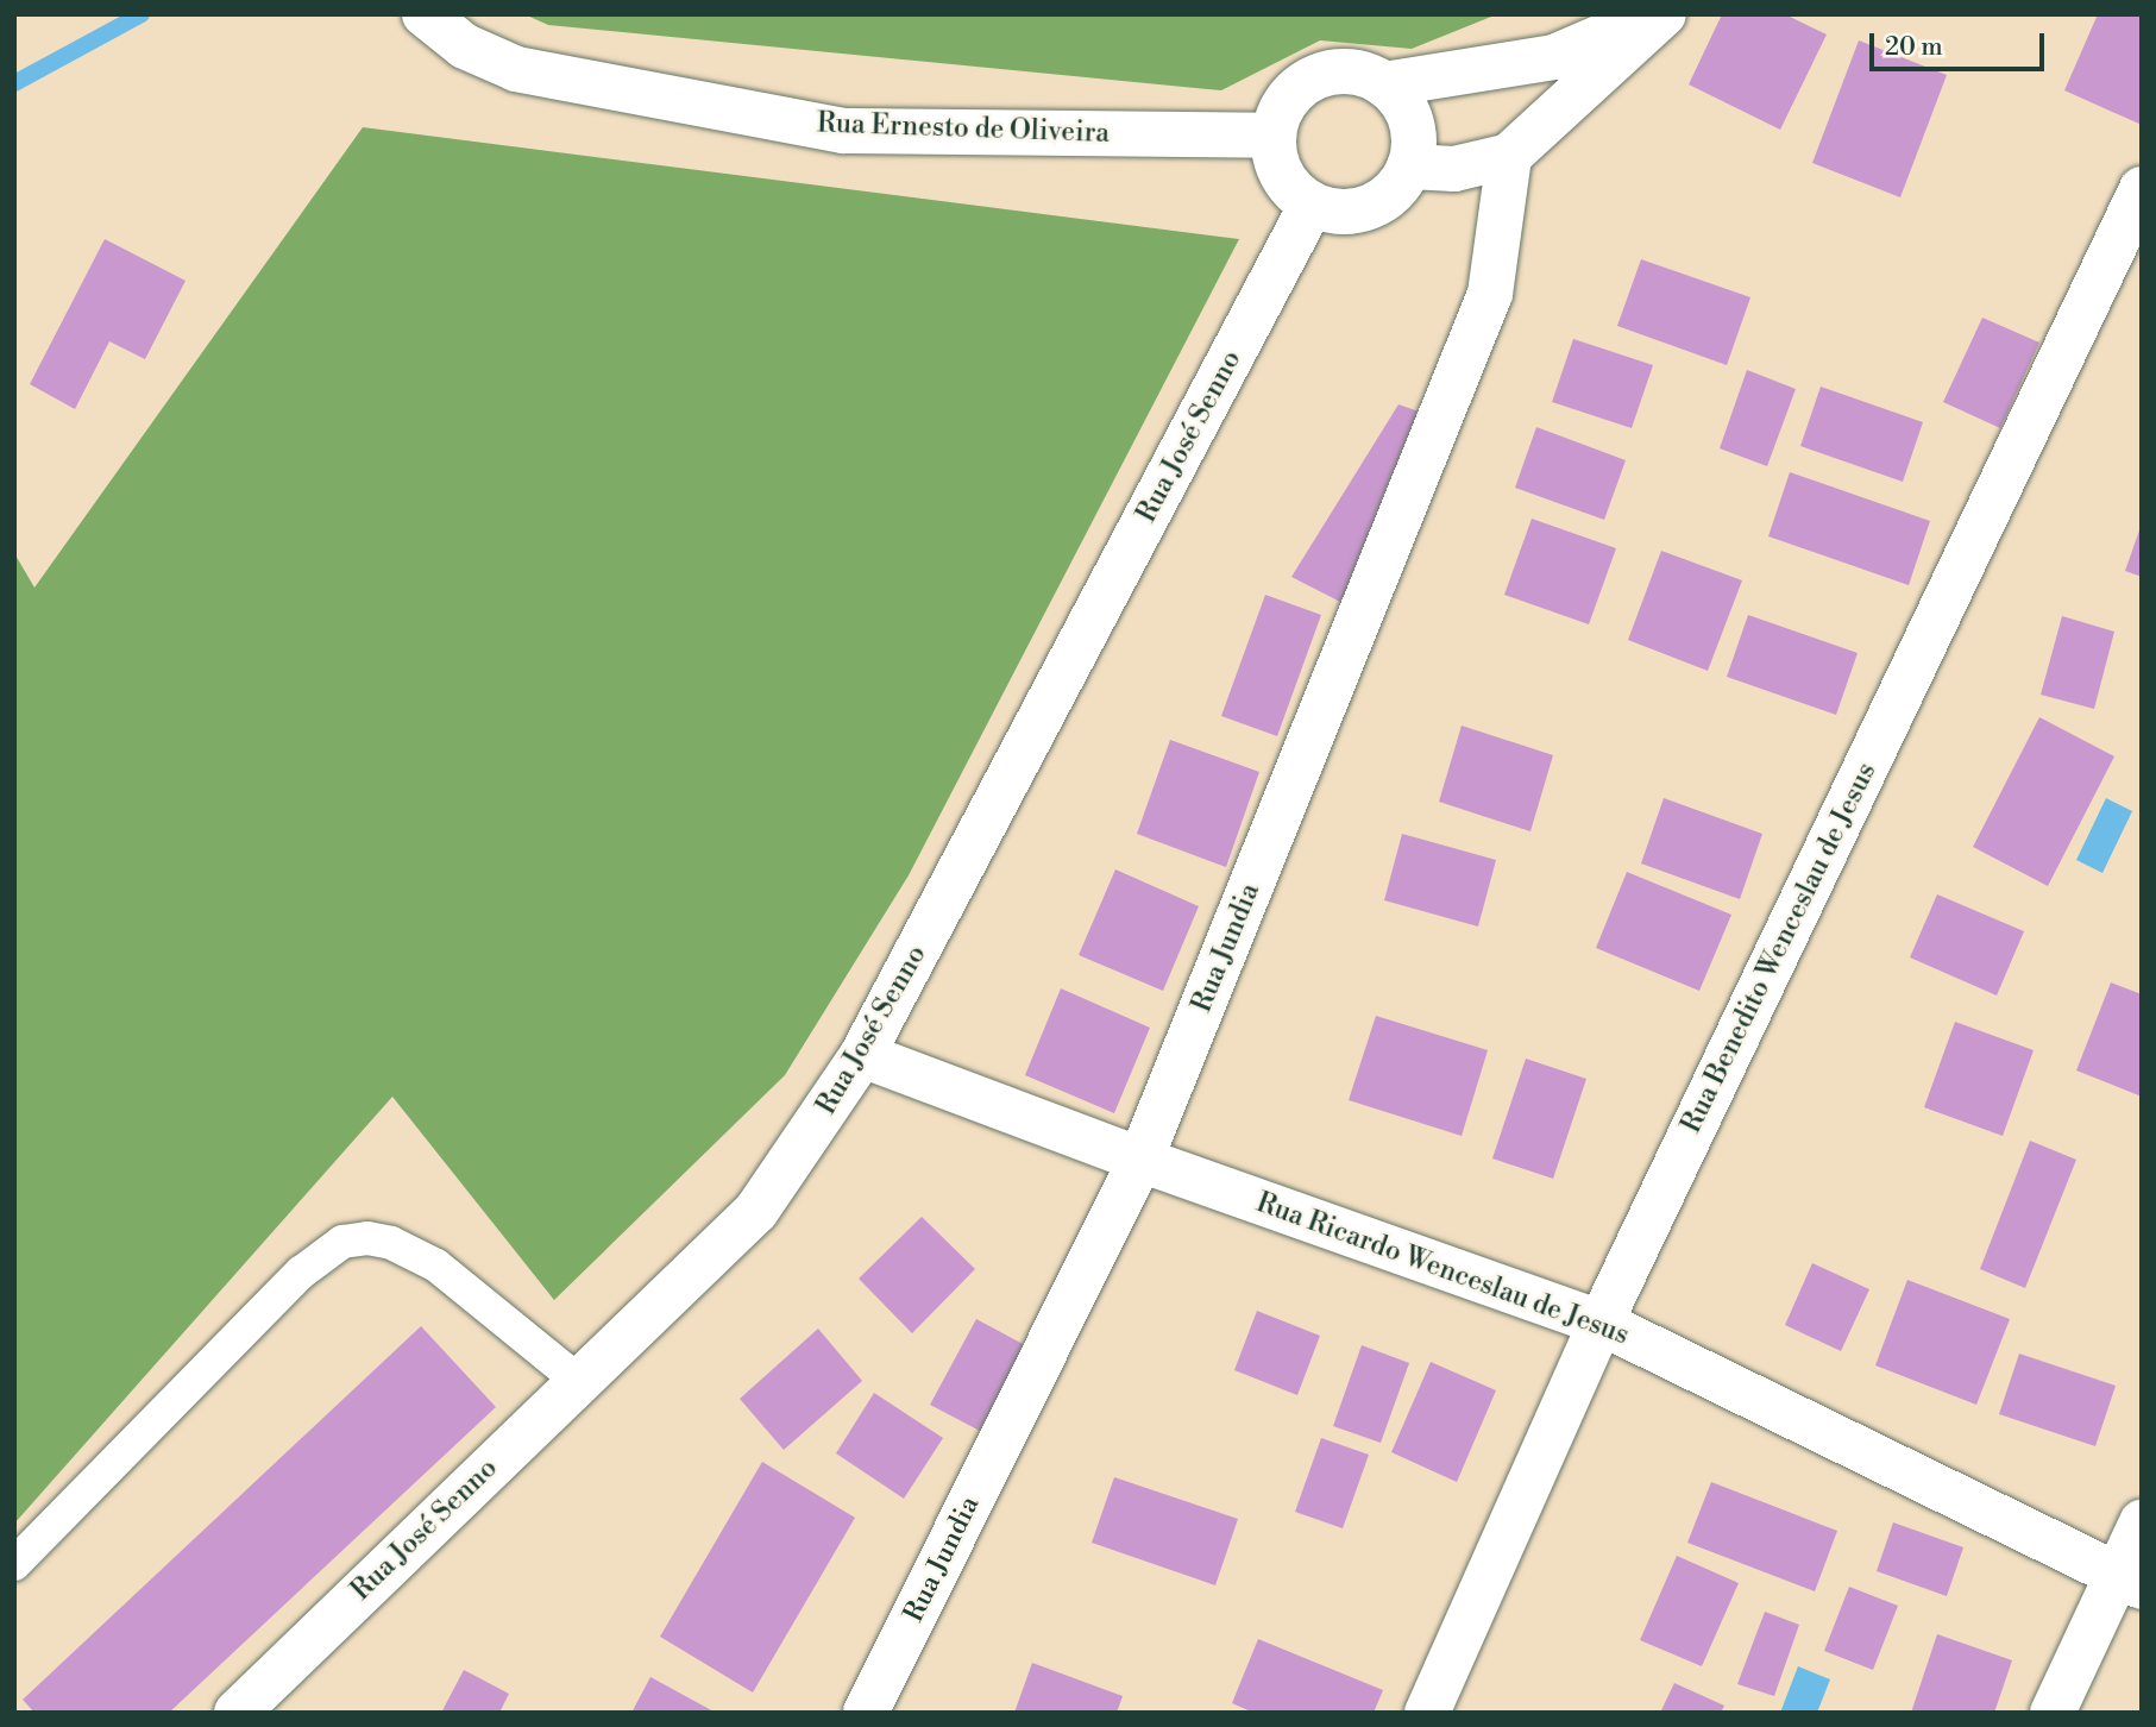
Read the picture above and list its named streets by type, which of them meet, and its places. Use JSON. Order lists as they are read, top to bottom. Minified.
{"streets":{"street":["Rua Ernesto de Oliveira","Rua José Senno","Rua Jundia","Rua Benedito Wenceslau de Jesus","Rua Ricardo Wenceslau de Jesus"]},"crossings":[["Rua Ernesto de Oliveira","Rua José Senno"],["Rua José Senno","Rua Ricardo Wenceslau de Jesus"],["Rua Jundia","Rua Ricardo Wenceslau de Jesus"],["Rua Benedito Wenceslau de Jesus","Rua Ricardo Wenceslau de Jesus"]],"scale_bar":"20 m"}
